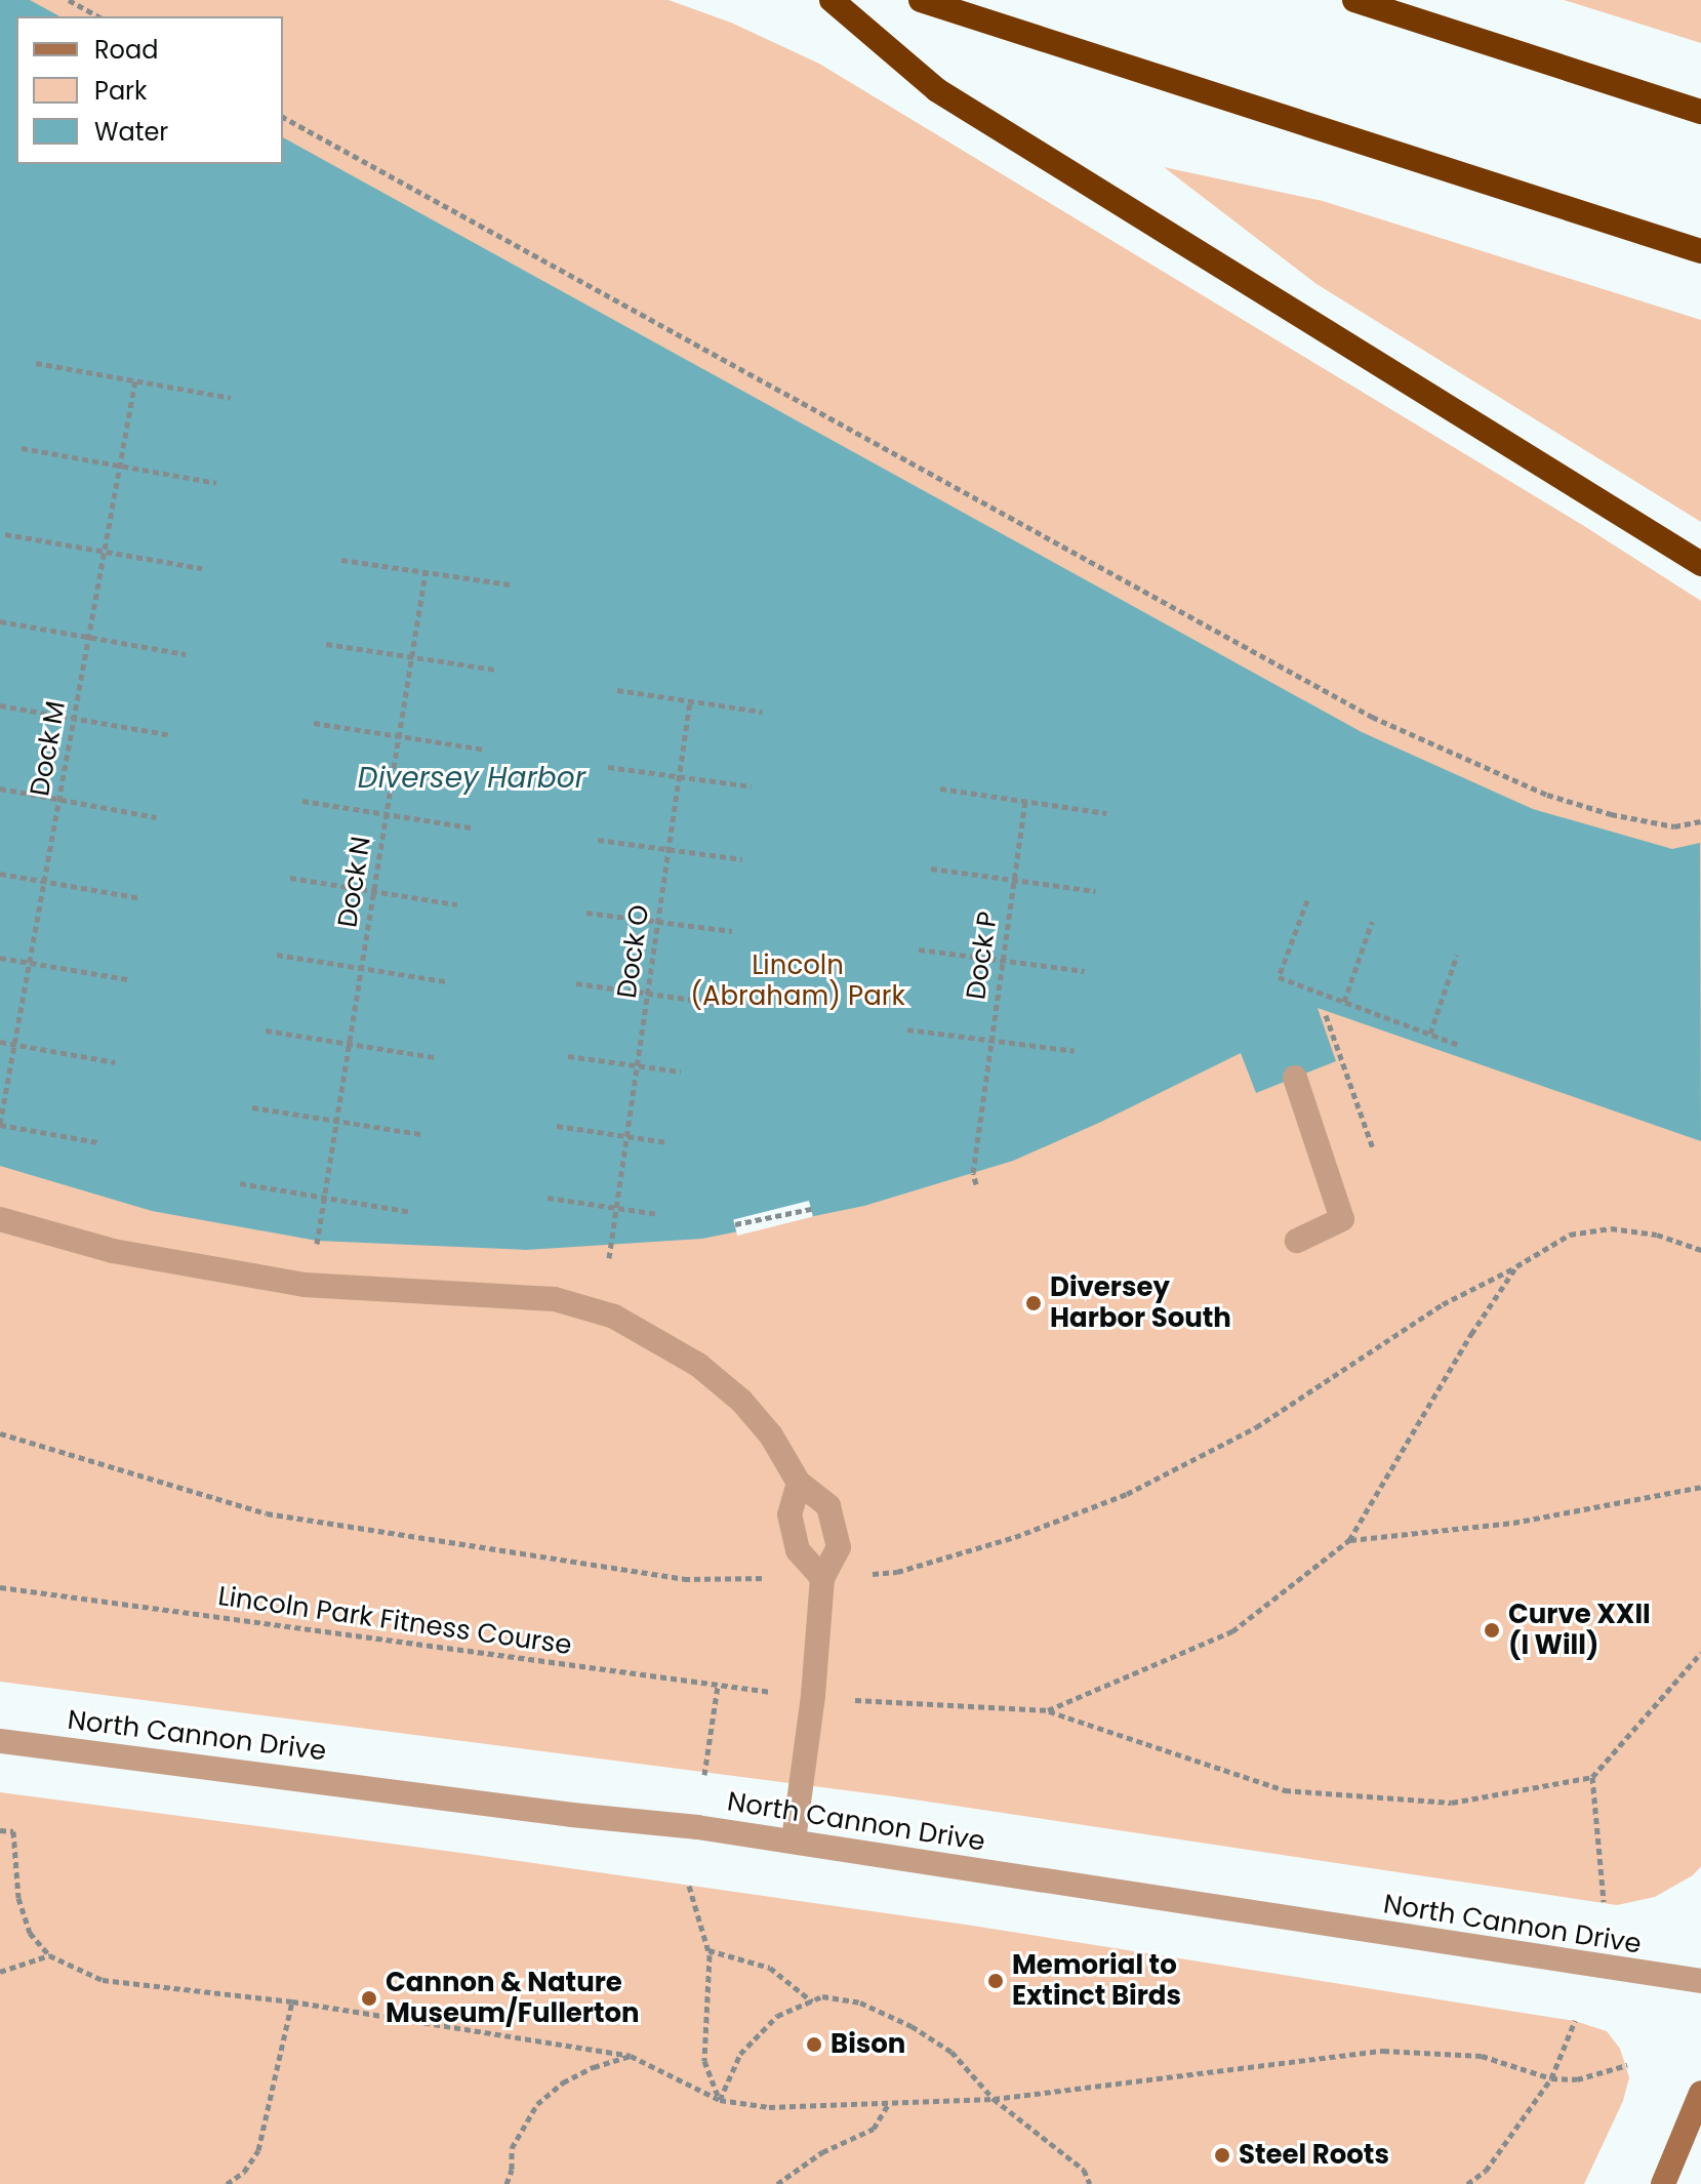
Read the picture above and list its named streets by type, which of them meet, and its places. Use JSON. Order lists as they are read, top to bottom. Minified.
{"streets":{"street":["North Cannon Drive"],"path":["Dock M","Dock N","Dock O","Dock P","Lincoln Park Fitness Course"]},"water":["Diversey Harbor"],"parks":["Lincoln (Abraham) Park"],"places":["Diversey Harbor South","Curve XXII (I Will)","Memorial to Extinct Birds","Cannon & Nature Museum/Fullerton","Bison","Steel Roots"],"legend":["Road","Park","Water"]}
